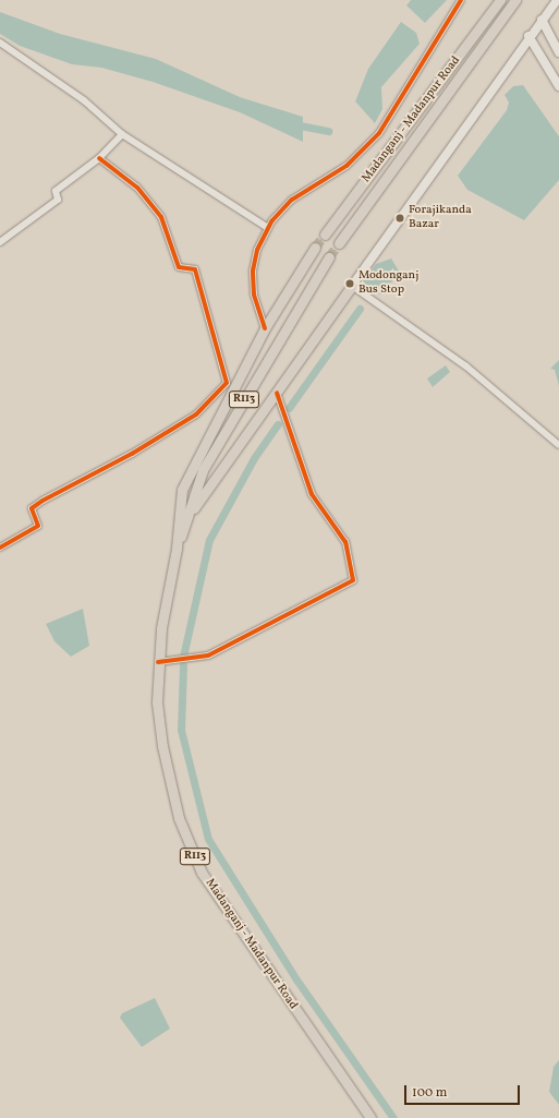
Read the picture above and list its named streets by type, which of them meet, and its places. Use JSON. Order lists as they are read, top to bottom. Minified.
{"streets":{"main road":["Madanganj - Madanpur Road","R113"]},"places":["Forajikanda Bazar","Modonganj Bus Stop"],"scale_bar":"100 m"}
